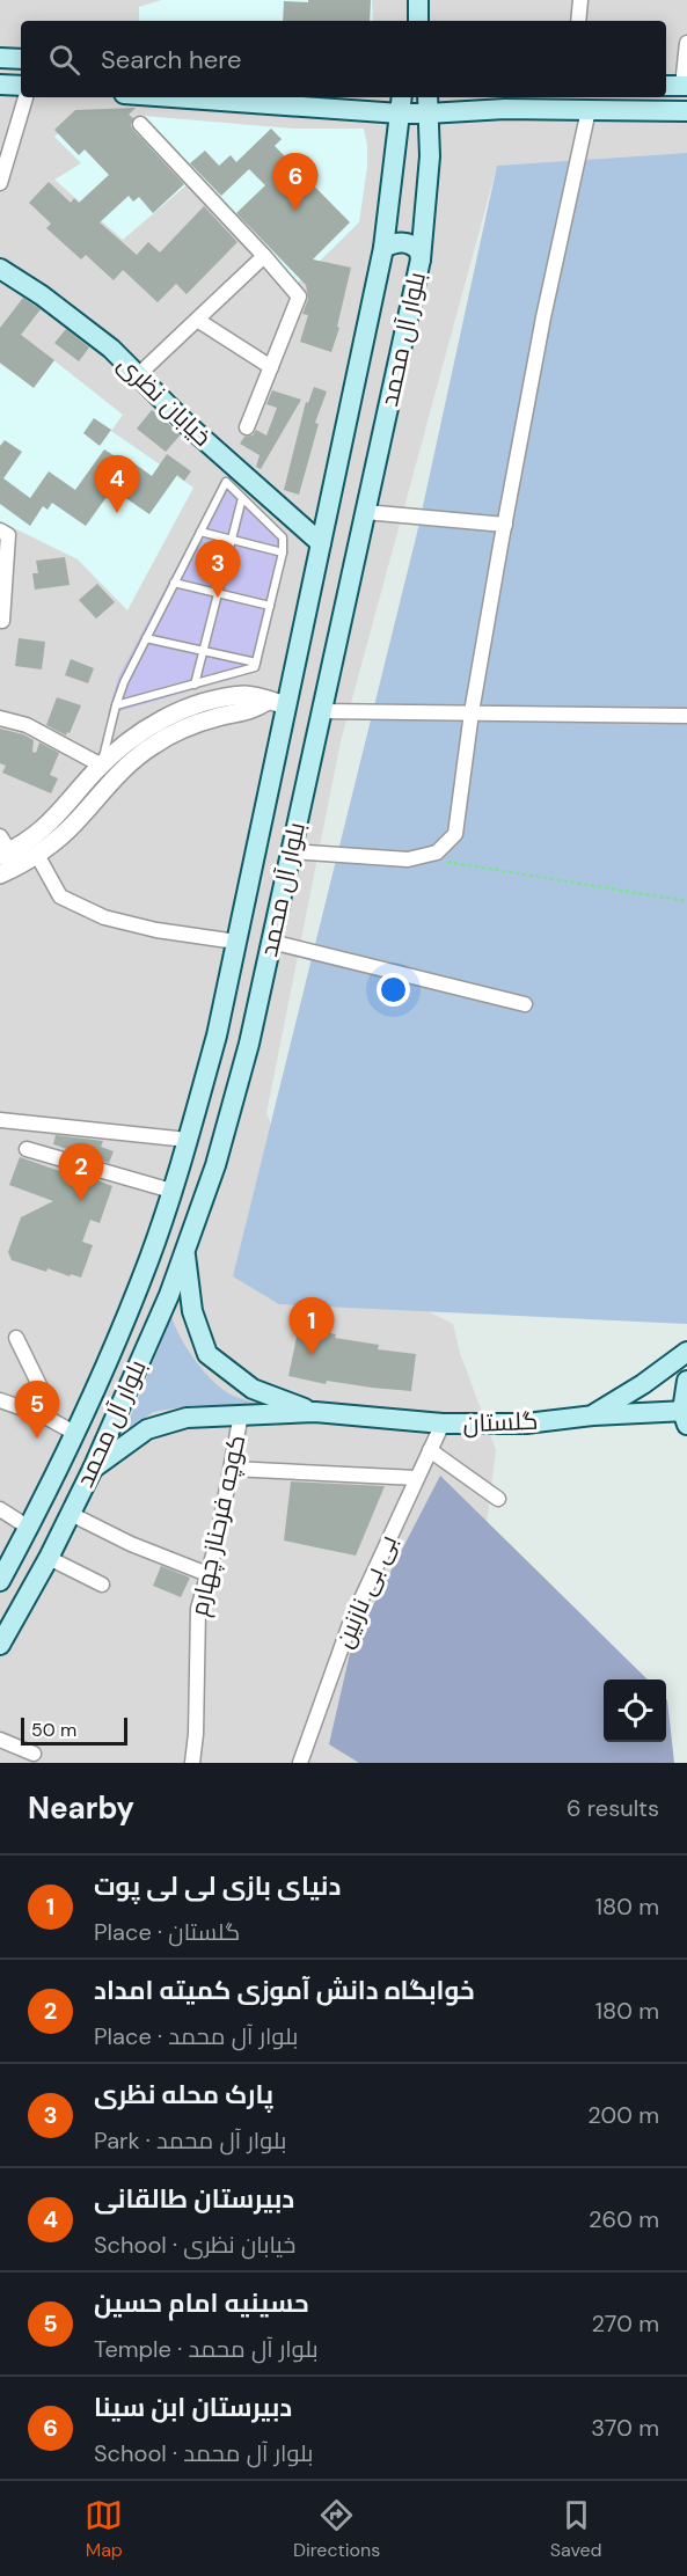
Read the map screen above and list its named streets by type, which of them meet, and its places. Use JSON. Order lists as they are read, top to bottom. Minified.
{"streets":{"main road":["بلوار آل محمد","خیابان نظری","گلستان"],"street":["کوچه فرحناز چهارم","بی بی نازنین"]},"crossings":[["بلوار آل محمد","خیابان نظری"],["بلوار آل محمد","گلستان"],["گلستان","کوچه فرحناز چهارم"],["گلستان","بی بی نازنین"]],"scale_bar":"50 m","page":{"search":"Search here","pins":["6","4","3","2","1","5"],"scale":"50 m","heading":["Nearby","6 results"],"list":[{"mark":"1","name":"دنیای بازی لی لی پوت","note":"Place · گلستان","value":"180 m"},{"mark":"2","name":"خوابگاه دانش آموزی کمیته امداد","note":"Place · بلوار آل محمد","value":"180 m"},{"mark":"3","name":"پارک محله نظری","note":"Park · بلوار آل محمد","value":"200 m"},{"mark":"4","name":"دبیرستان طالقانی","note":"School · خیابان نظری","value":"260 m"},{"mark":"5","name":"حسینیه امام حسین","note":"Temple · بلوار آل محمد","value":"270 m"},{"mark":"6","name":"دبیرستان ابن سینا","note":"School · بلوار آل محمد","value":"370 m"}],"nav":["Map","Directions","Saved"]}}
